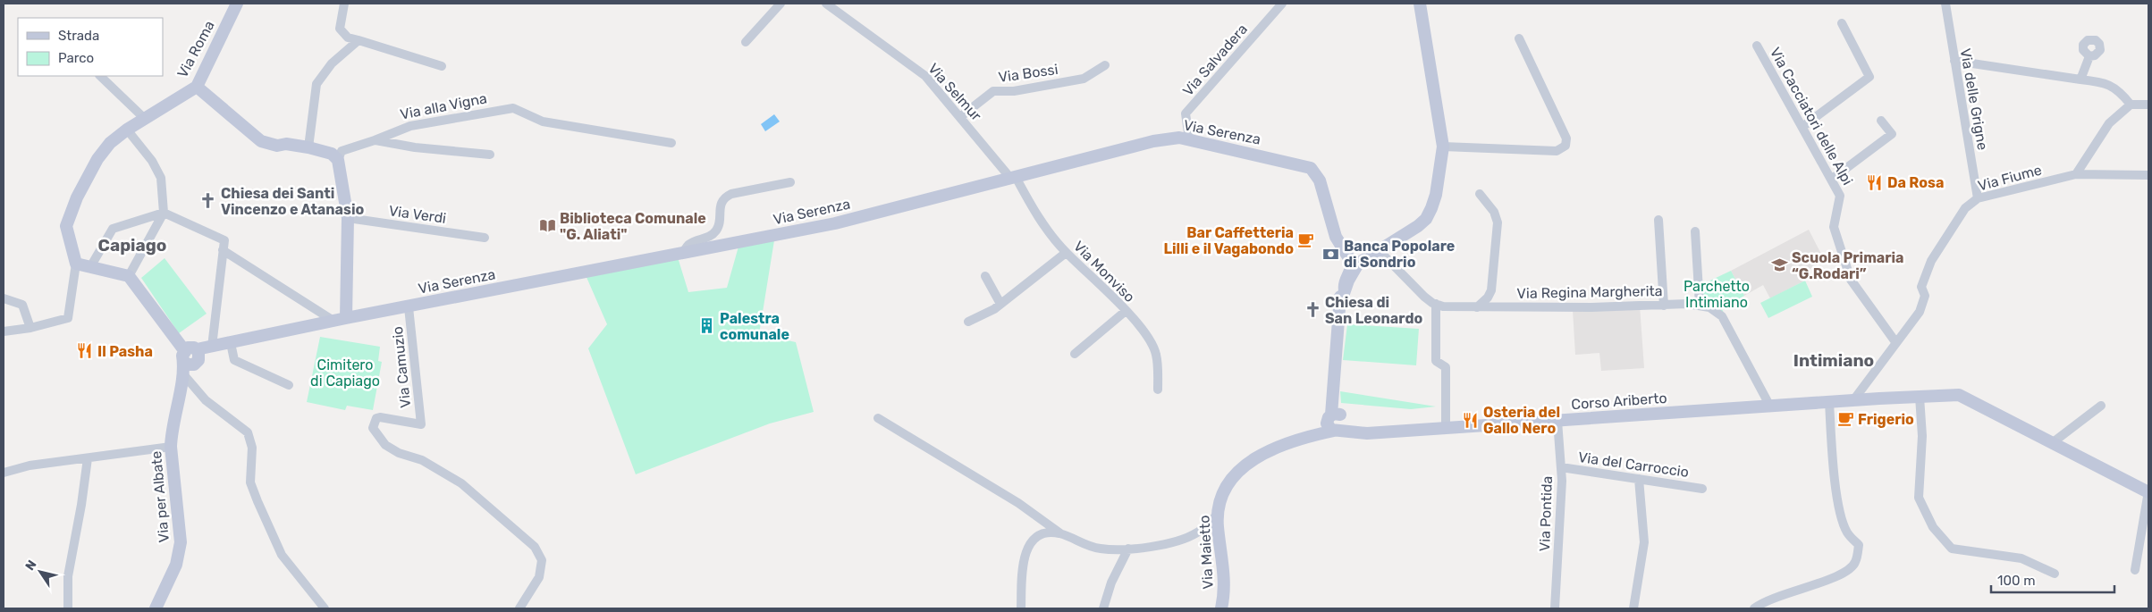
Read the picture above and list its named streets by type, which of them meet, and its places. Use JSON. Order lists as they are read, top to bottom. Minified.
{"streets":{"street":["Via Roma","Via Salvadera","Via Bossi","Via Selmur","Via delle Grigne","Via alla Vigna","Via Cacciatori delle Alpi","Via Serenza","Via Fiume","Via Verdi","Via Monviso","Via Regina Margherita","Via Camuzio","Corso Ariberto","Via del Carroccio","Via per Albate","Via Pontida","Via Maietto"]},"crossings":[["Via Salvadera","Via Serenza"],["Via Bossi","Via Selmur"],["Via Selmur","Via Serenza"],["Via Selmur","Via Monviso"],["Via delle Grigne","Via Fiume"],["Via Cacciatori delle Alpi","Via Fiume"],["Via Serenza","Via Monviso"],["Via Serenza","Via Camuzio"],["Via Serenza","Via per Albate"],["Via Fiume","Corso Ariberto"],["Via Regina Margherita","Corso Ariberto"],["Corso Ariberto","Via Pontida"],["Corso Ariberto","Via Maietto"],["Via del Carroccio","Via Pontida"]],"districts":["Capiago","Intimiano"],"parks":["Parchetto Intimiano","Cimitero di Capiago"],"places":{"restaurant":["Da Rosa","Il Pasha","Osteria del Gallo Nero"],"church":["Chiesa dei Santi Vincenzo e Atanasio","Chiesa di San Leonardo"],"library":["Biblioteca Comunale \"G. Aliati\""],"cafe":["Bar Caffetteria Lilli e il Vagabondo","Frigerio"],"bank":["Banca Popolare di Sondrio"],"school or university":["Scuola Primaria “G.Rodari”"],"building":["Palestra comunale"]},"legend":["Strada","Parco"],"scale_bar":"100 m","north":"top left"}
